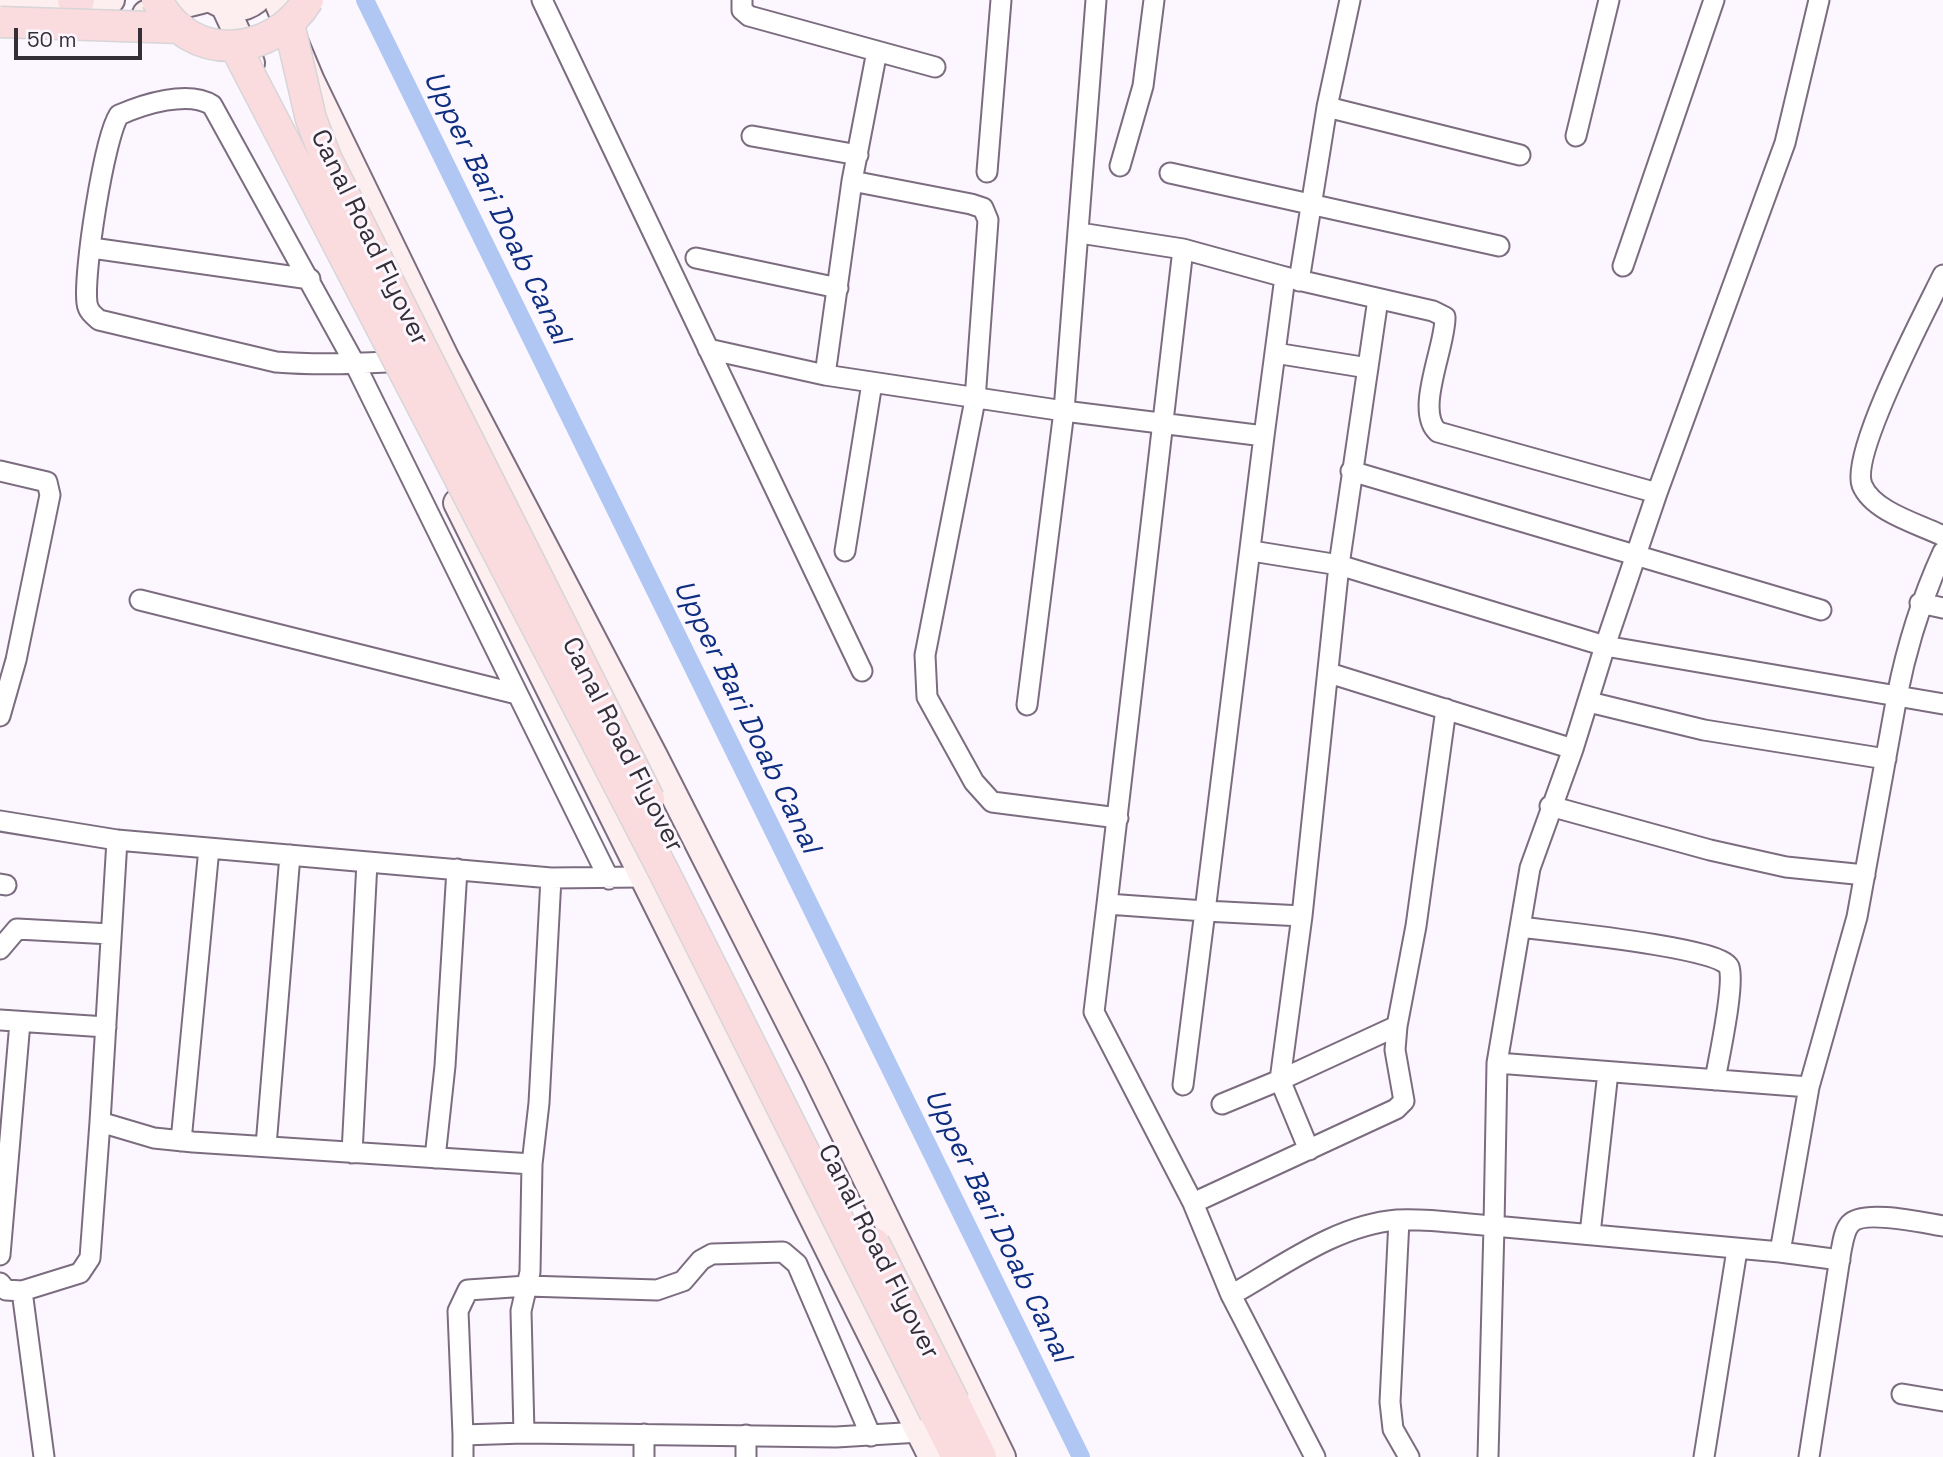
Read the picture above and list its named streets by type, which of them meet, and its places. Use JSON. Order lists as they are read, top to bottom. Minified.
{"streets":{"main road":["Canal Road Flyover"]},"water":["Upper Bari Doab Canal"],"scale_bar":"50 m"}
